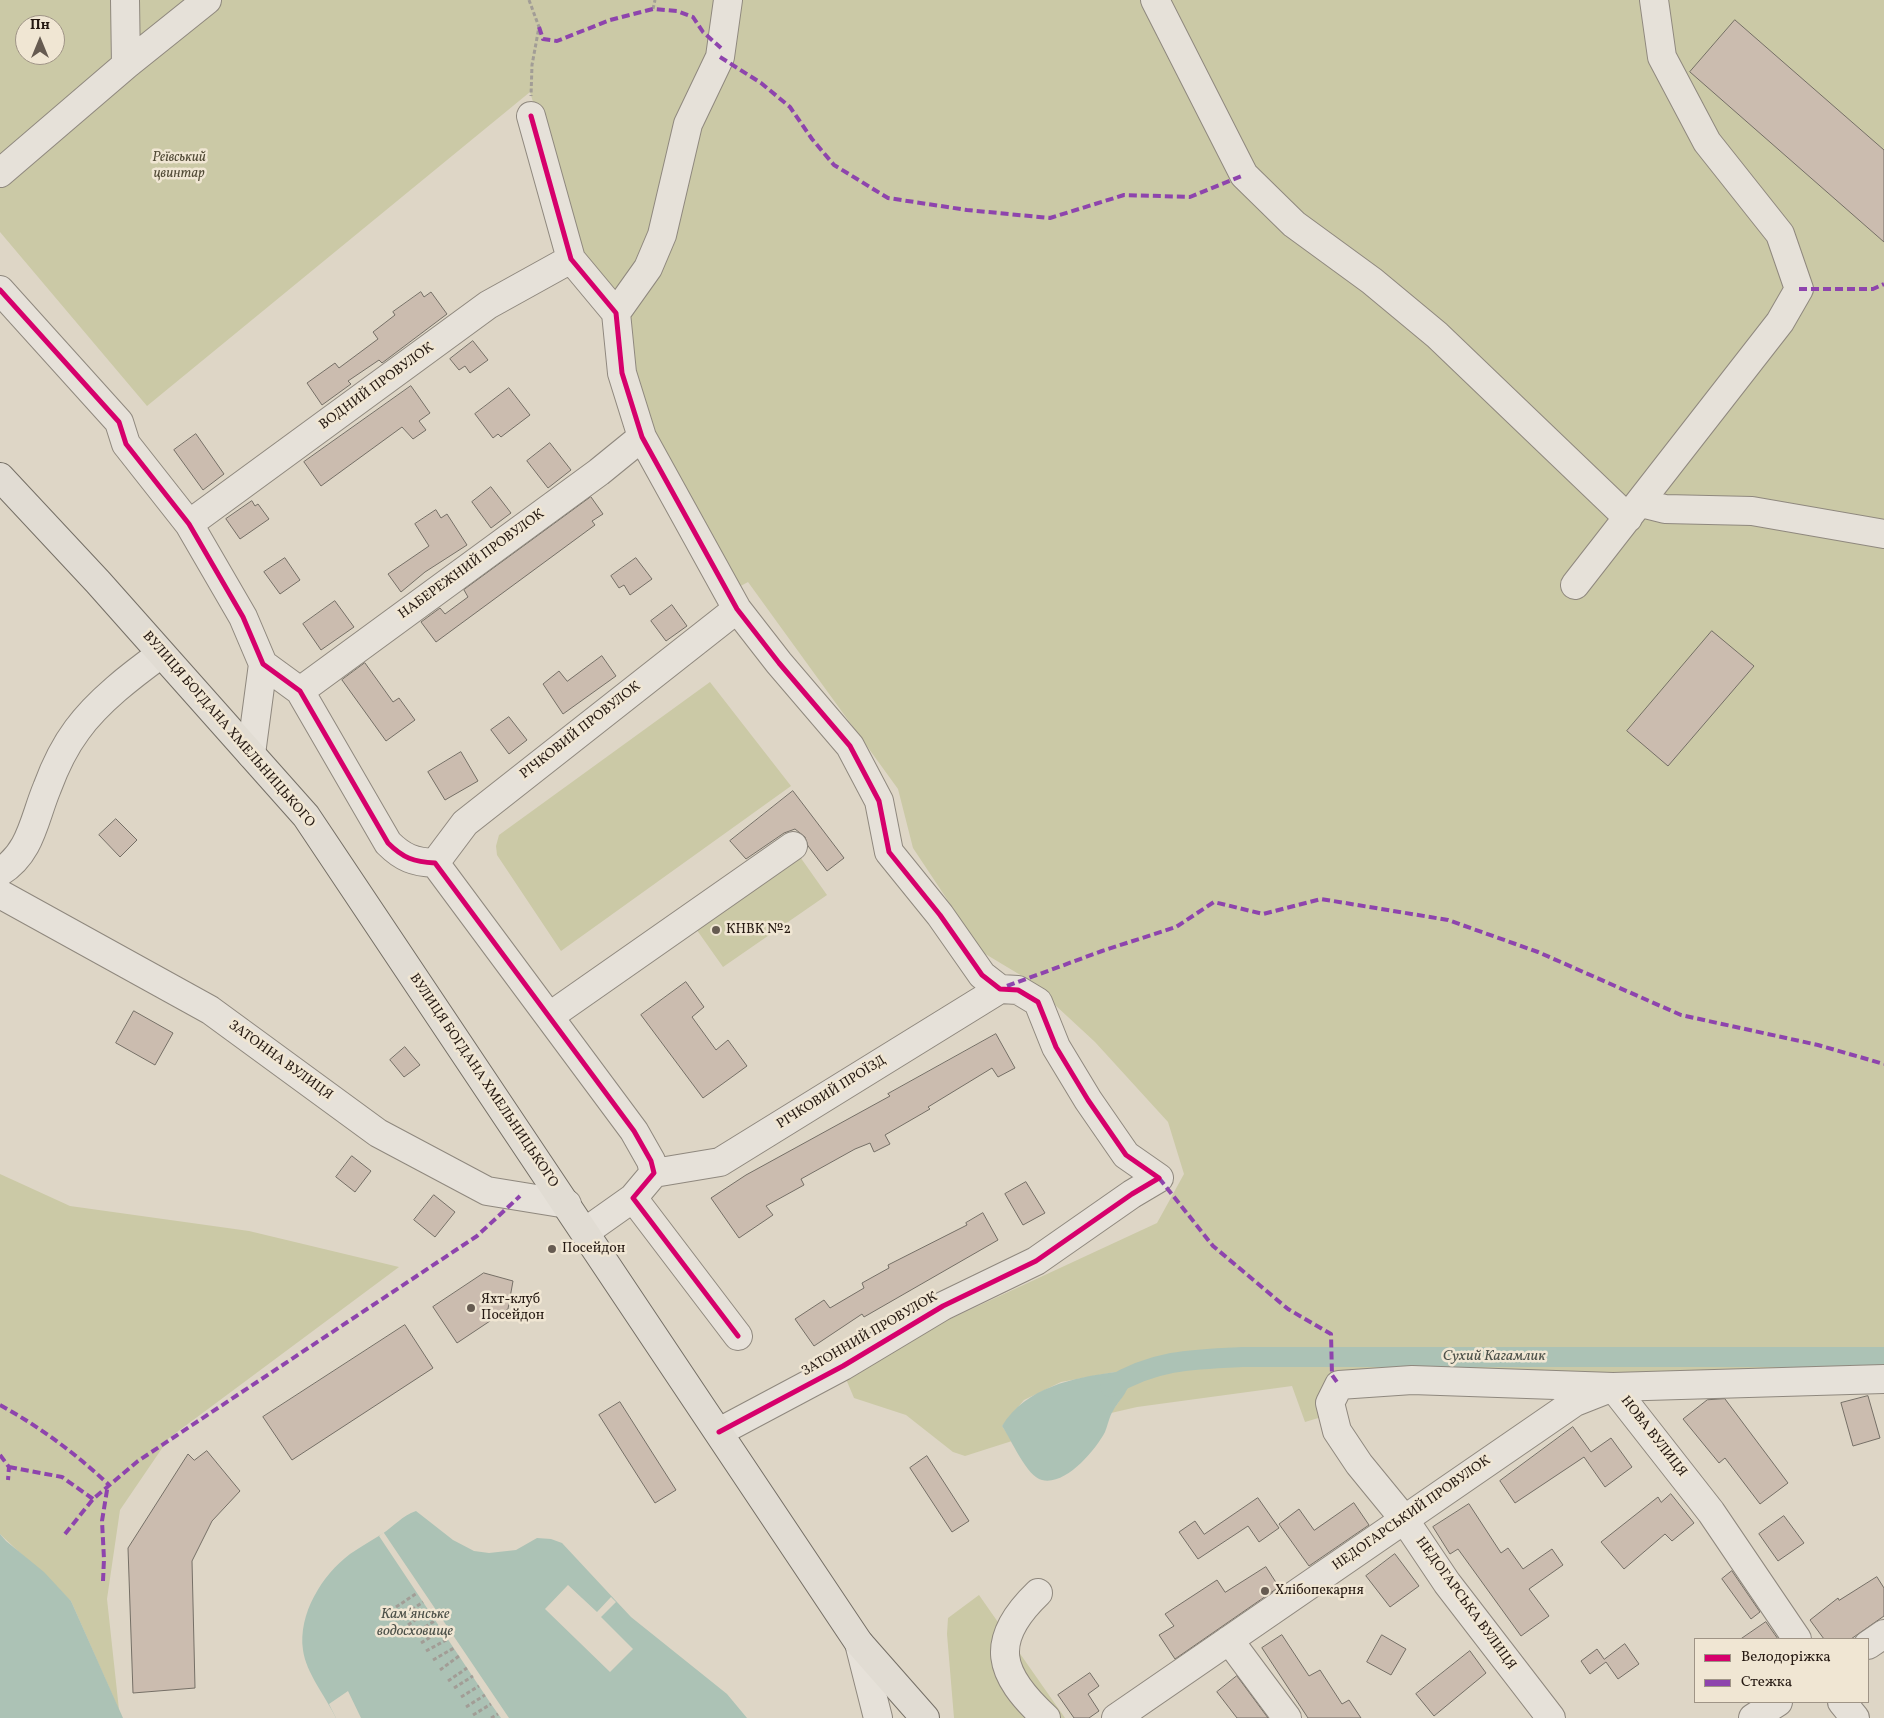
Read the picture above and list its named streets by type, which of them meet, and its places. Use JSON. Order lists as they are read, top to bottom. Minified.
{"streets":{"main road":["ВУЛИЦЯ БОГДАНА ХМЕЛЬНИЦЬКОГО"],"street":["ВОДНИЙ ПРОВУЛОК","НАБЕРЕЖНИЙ ПРОВУЛОК","РІЧКОВИЙ ПРОВУЛОК","ЗАТОННА ВУЛИЦЯ","РІЧКОВИЙ ПРОЇЗД","ЗАТОННИЙ ПРОВУЛОК","НОВА ВУЛИЦЯ","НЕДОГАРСЬКИЙ ПРОВУЛОК","НЕДОГАРСЬКА ВУЛИЦЯ"]},"crossings":[["ВУЛИЦЯ БОГДАНА ХМЕЛЬНИЦЬКОГО","ЗАТОННА ВУЛИЦЯ"],["ВУЛИЦЯ БОГДАНА ХМЕЛЬНИЦЬКОГО","ЗАТОННИЙ ПРОВУЛОК"],["РІЧКОВИЙ ПРОЇЗД","ЗАТОННИЙ ПРОВУЛОК"],["НОВА ВУЛИЦЯ","НЕДОГАРСЬКИЙ ПРОВУЛОК"],["НОВА ВУЛИЦЯ","НЕДОГАРСЬКА ВУЛИЦЯ"],["НЕДОГАРСЬКИЙ ПРОВУЛОК","НЕДОГАРСЬКА ВУЛИЦЯ"]],"water":["Сухий Кагамлик","Кам'янське водосховище"],"parks":["Реївський цвинтар"],"places":["КНВК №2","Посейдон","Яхт-клуб Посейдон","Хлібопекарня"],"legend":["Велодоріжка","Стежка"],"north":"top"}
